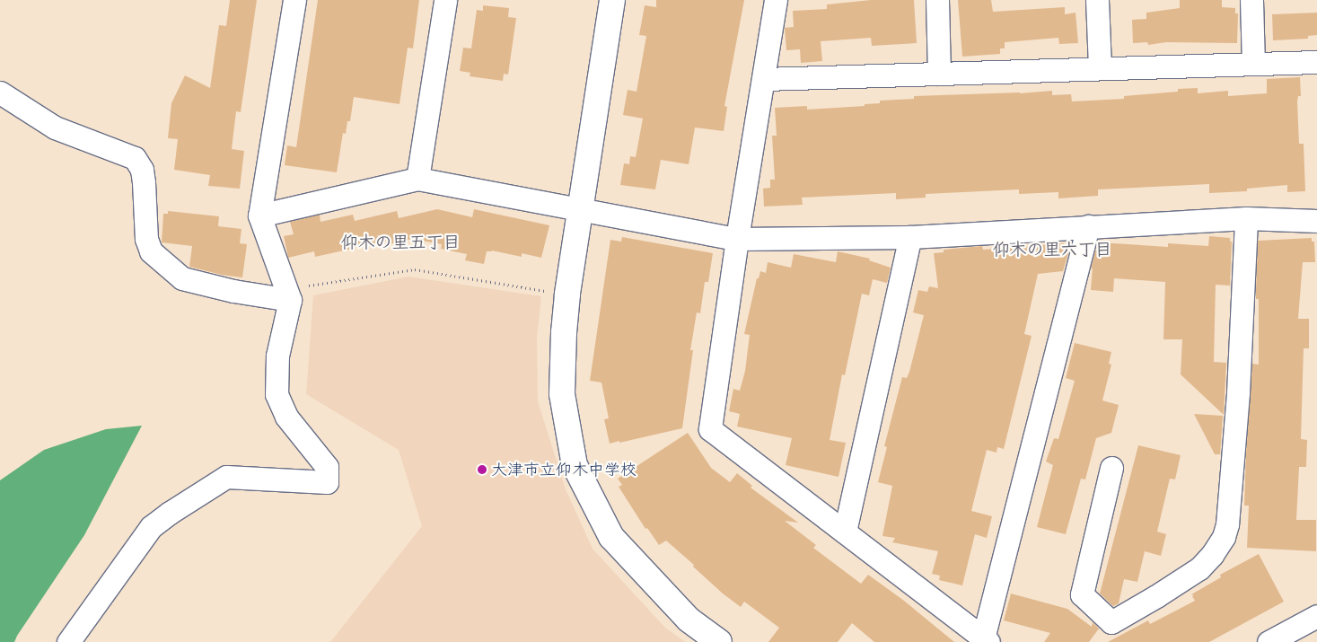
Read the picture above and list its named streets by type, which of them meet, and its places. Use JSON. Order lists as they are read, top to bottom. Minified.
{"districts":["仰木の里五丁目","仰木の里六丁目"],"places":["大津市立仰木中学校"]}
